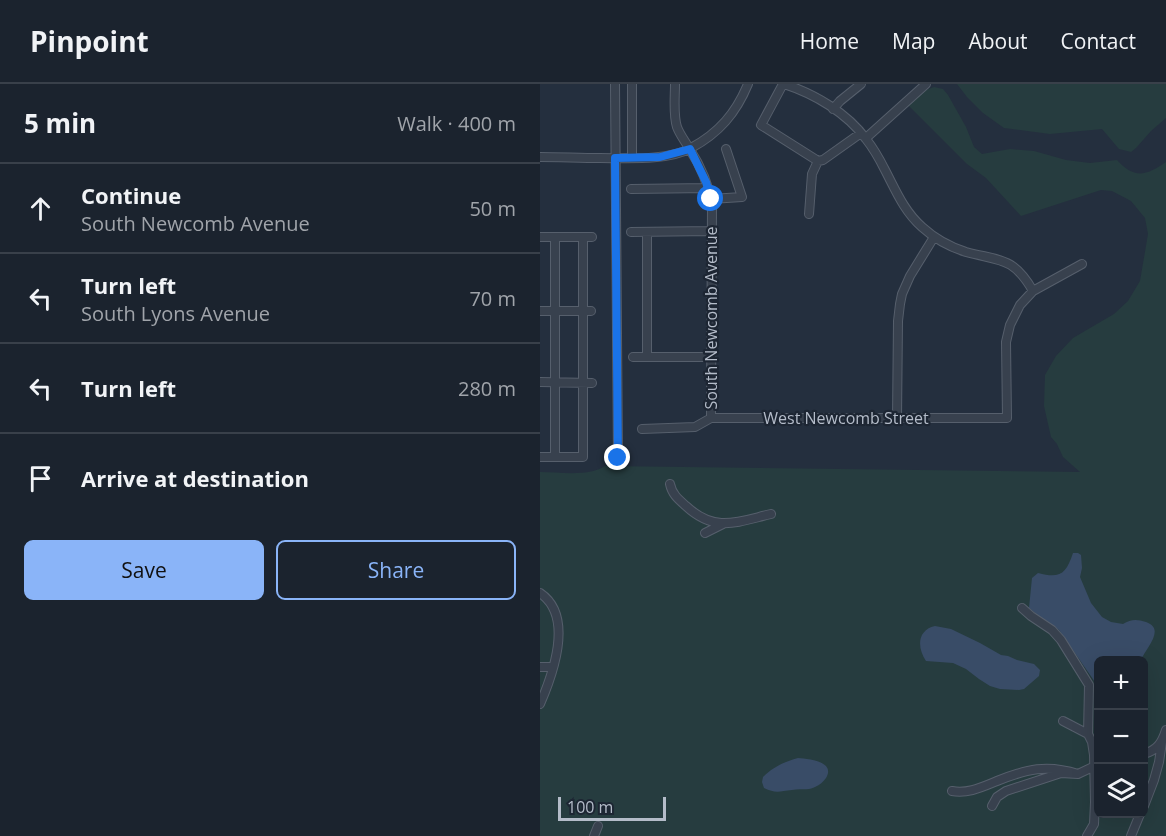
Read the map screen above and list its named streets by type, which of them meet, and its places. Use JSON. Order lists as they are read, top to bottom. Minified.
{"streets":{"street":["South Newcomb Avenue","West Newcomb Street"]},"crossings":[["South Newcomb Avenue","West Newcomb Street"]],"scale_bar":"100 m","page":{"header":"Pinpoint","nav":["Home","Map","About","Contact"],"heading":["5 min","Walk · 400 m"],"list":[["Continue","South Newcomb Avenue","50 m"],["Turn left","South Lyons Avenue","70 m"],["Turn left","280 m"],"Arrive at destination"],"buttons":["Save","Share"],"map_buttons":["+","−"],"scale":"100 m"}}
